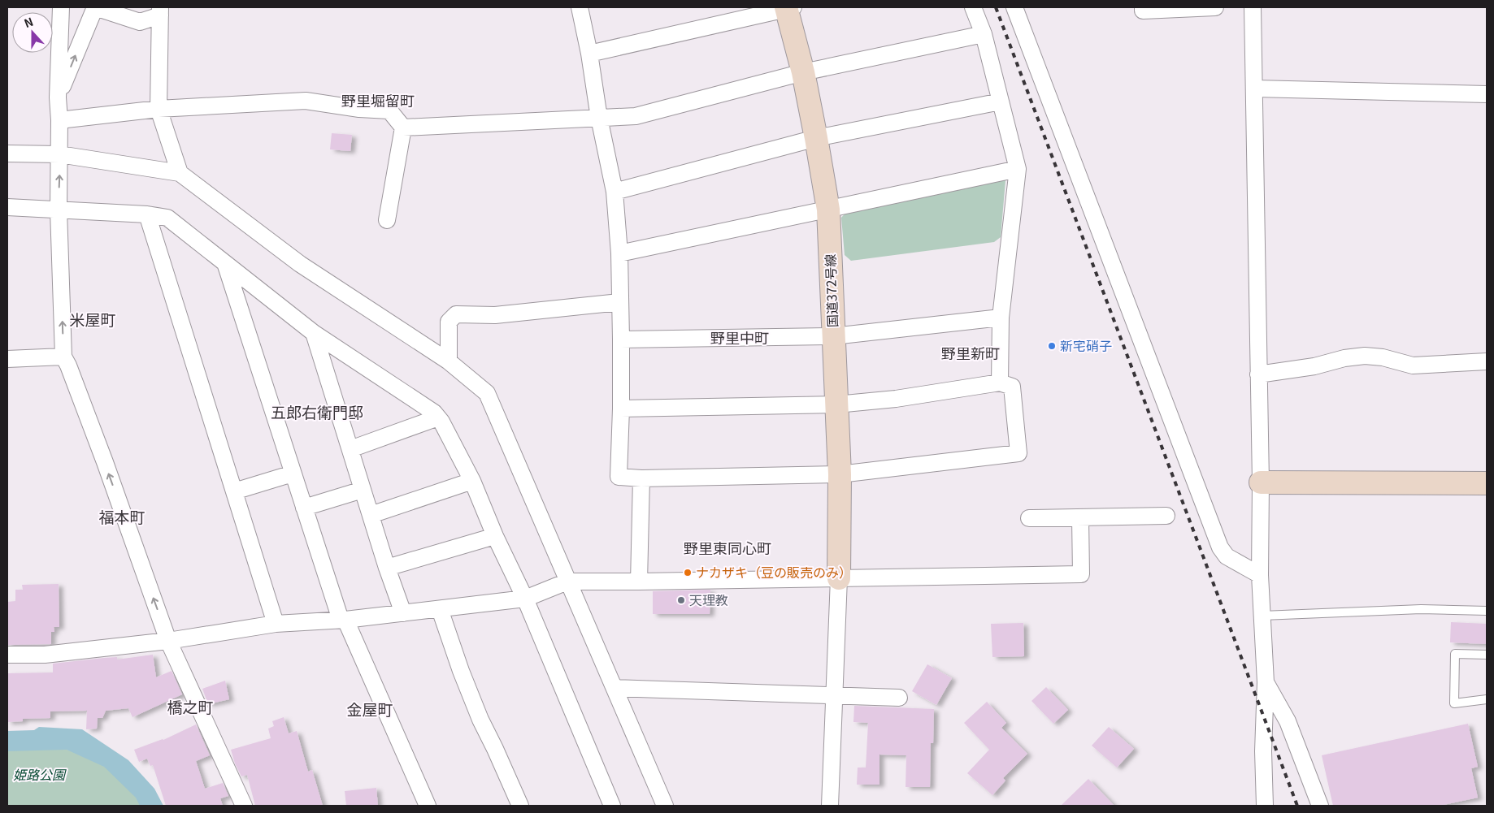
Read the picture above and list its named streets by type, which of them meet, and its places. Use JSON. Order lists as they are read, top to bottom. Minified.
{"streets":{"street":["国道372号線"]},"districts":["野里堀留町","米屋町","野里中町","野里新町","五郎右衛門邸","福本町","野里東同心町","橋之町","金屋町"],"parks":["姫路公園"],"places":["新宅硝子","ナカザキ（豆の販売のみ）","天理教"],"north":"top"}
